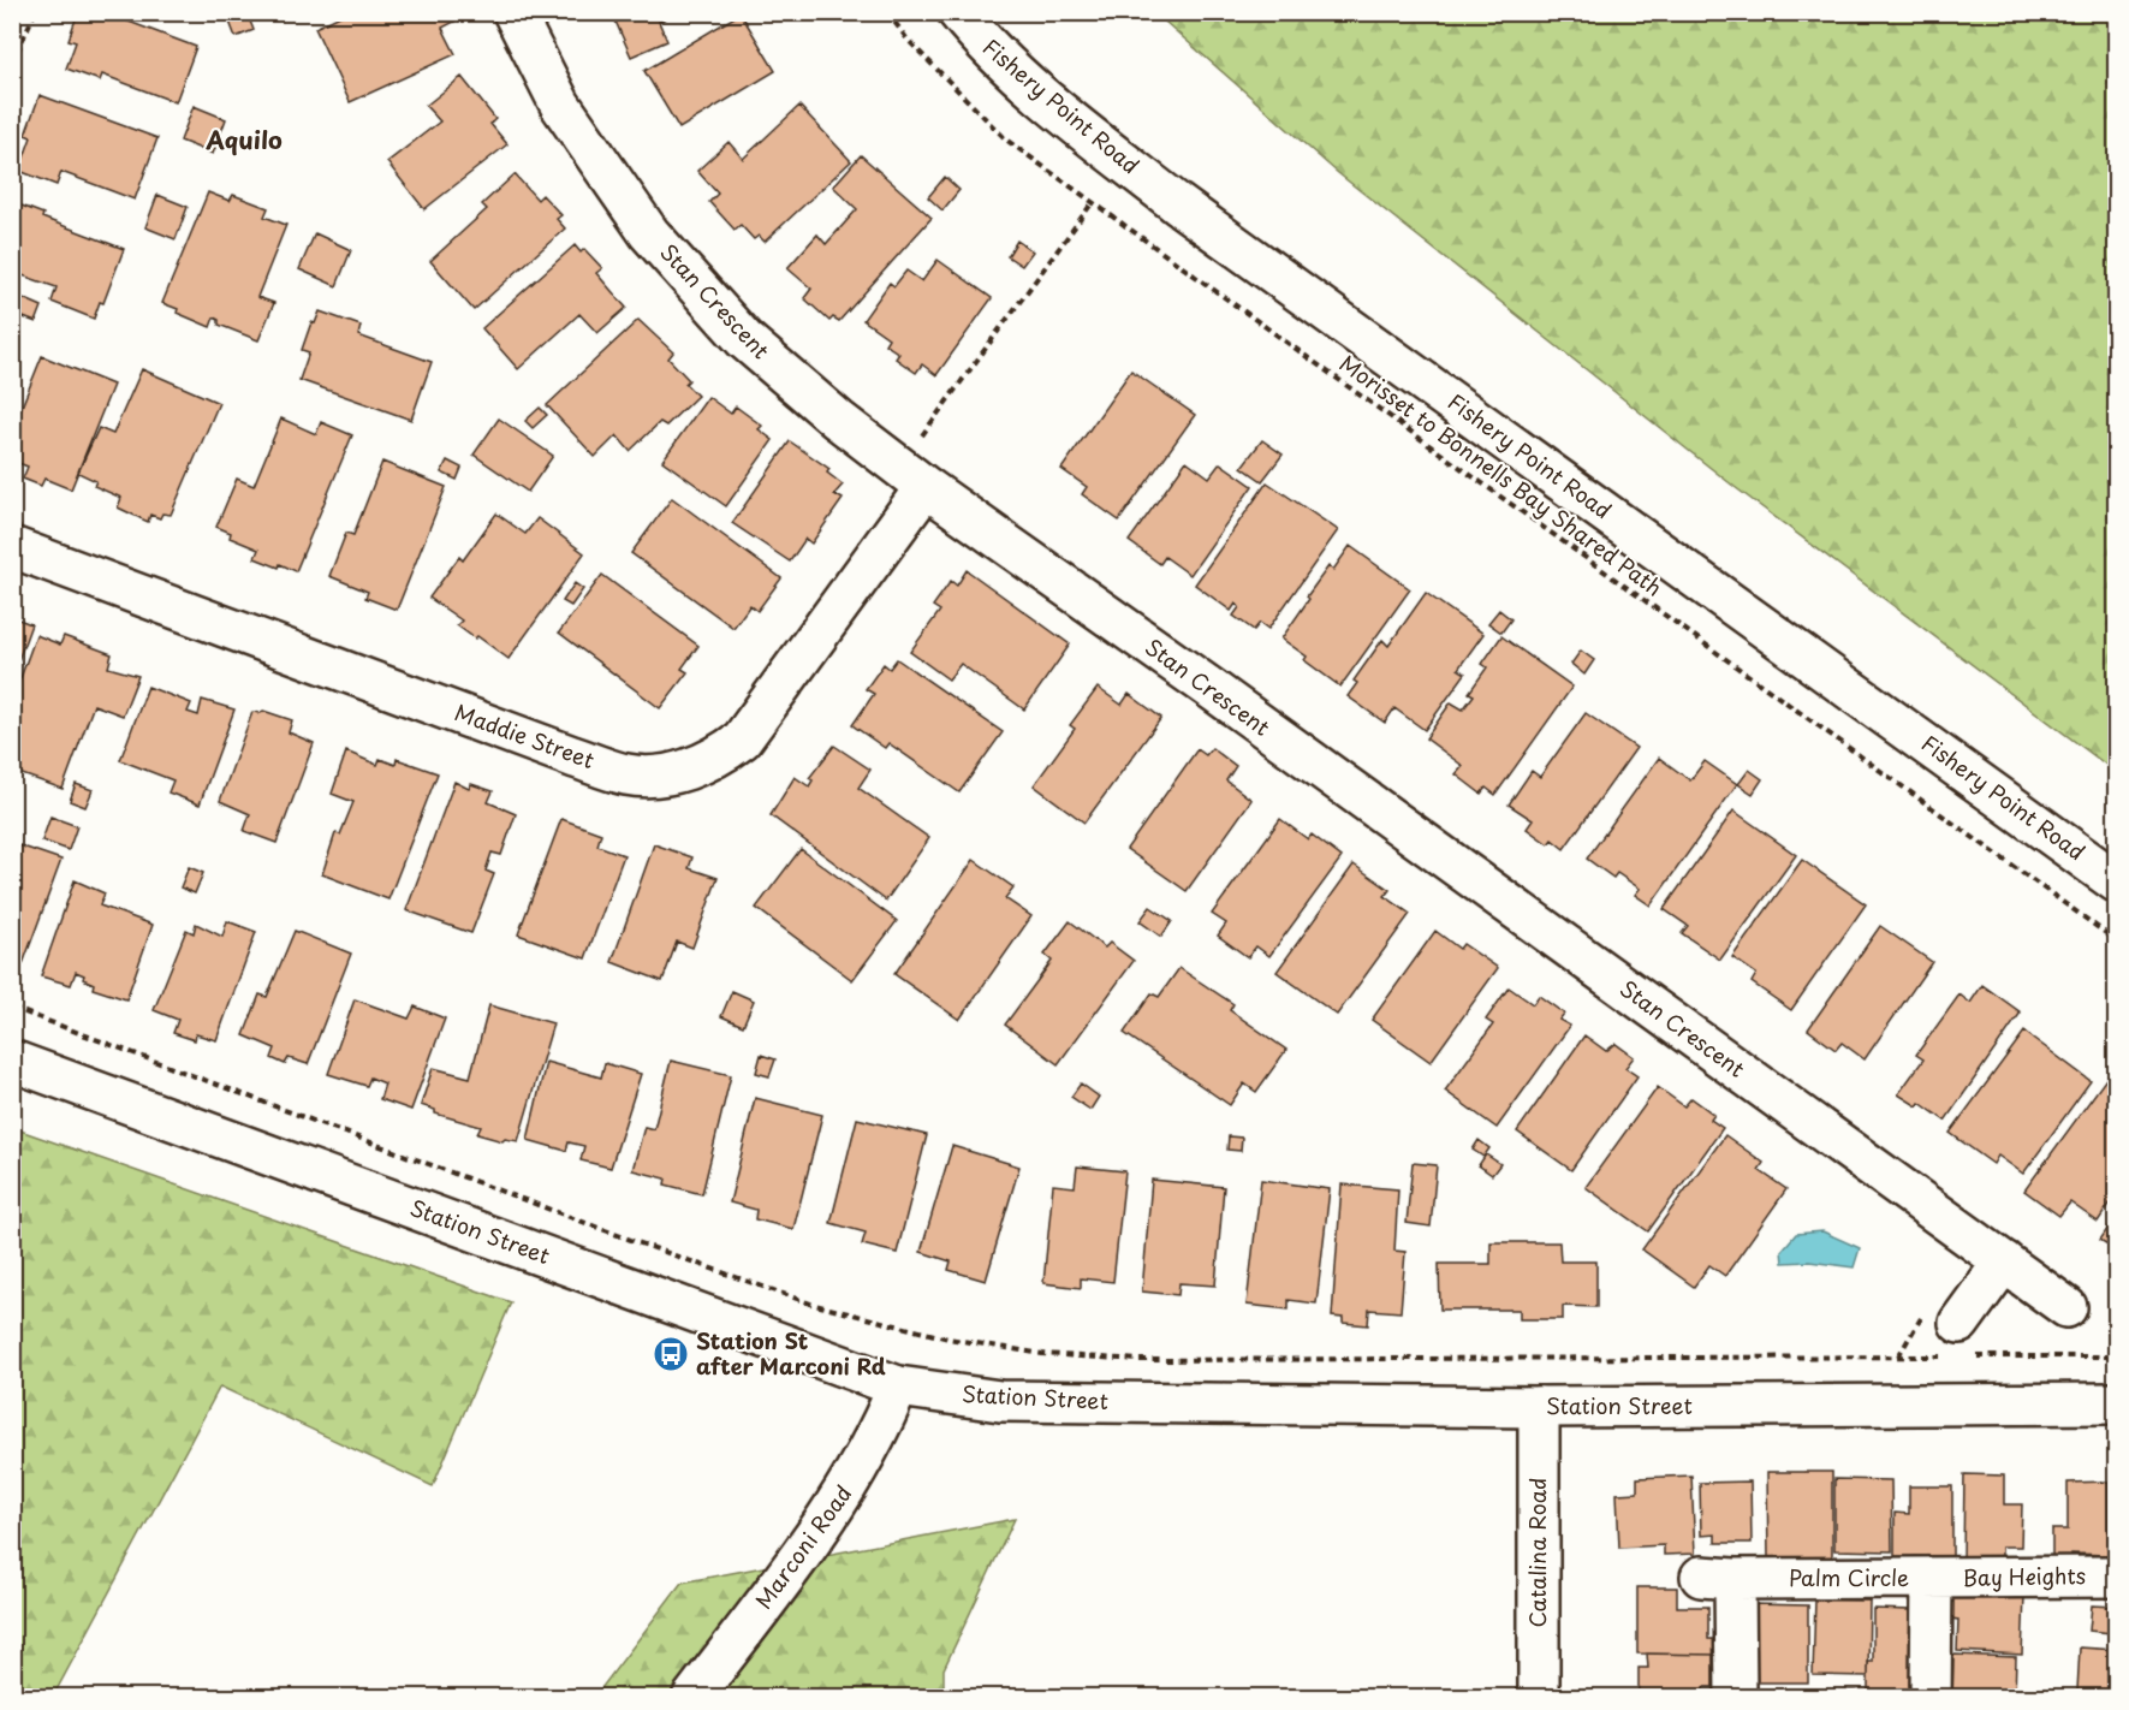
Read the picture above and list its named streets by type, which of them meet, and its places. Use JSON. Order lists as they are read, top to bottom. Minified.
{"streets":{"street":["Fishery Point Road","Stan Crescent","Maddie Street","Station Street","Marconi Road","Catalina Road","Bay Heights","Palm Circle"],"path":["Morisset to Bonnells Bay Shared Path"]},"crossings":[["Stan Crescent","Maddie Street"],["Station Street","Marconi Road"],["Station Street","Catalina Road"],["Bay Heights","Palm Circle"]],"districts":["Aquilo"],"places":{"bus stop":["Station St after Marconi Rd"]}}
